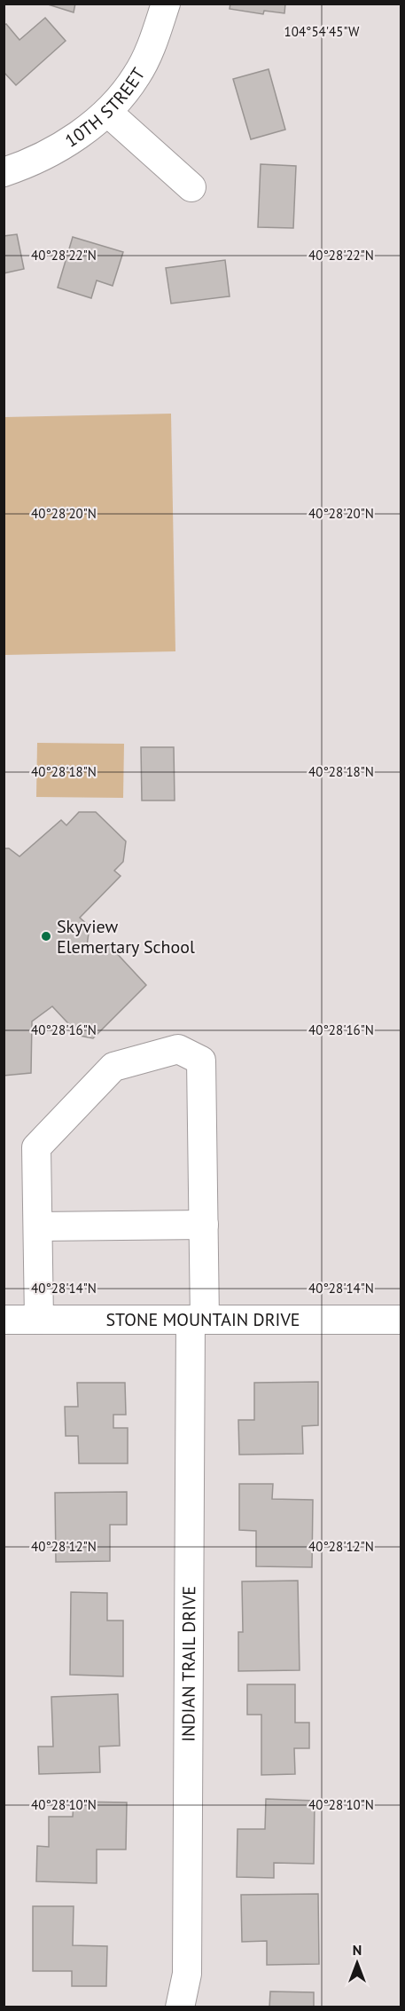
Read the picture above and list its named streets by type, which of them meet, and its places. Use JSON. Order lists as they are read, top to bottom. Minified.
{"streets":{"street":["10TH STREET","STONE MOUNTAIN DRIVE","INDIAN TRAIL DRIVE"]},"crossings":[["STONE MOUNTAIN DRIVE","INDIAN TRAIL DRIVE"]],"places":["Skyview Elemertary School"],"north":"top","coordinates":["104°54'45\"W","40°28'22\"N","40°28'20\"N","40°28'18\"N","40°28'16\"N","40°28'14\"N","40°28'12\"N","40°28'10\"N"]}
